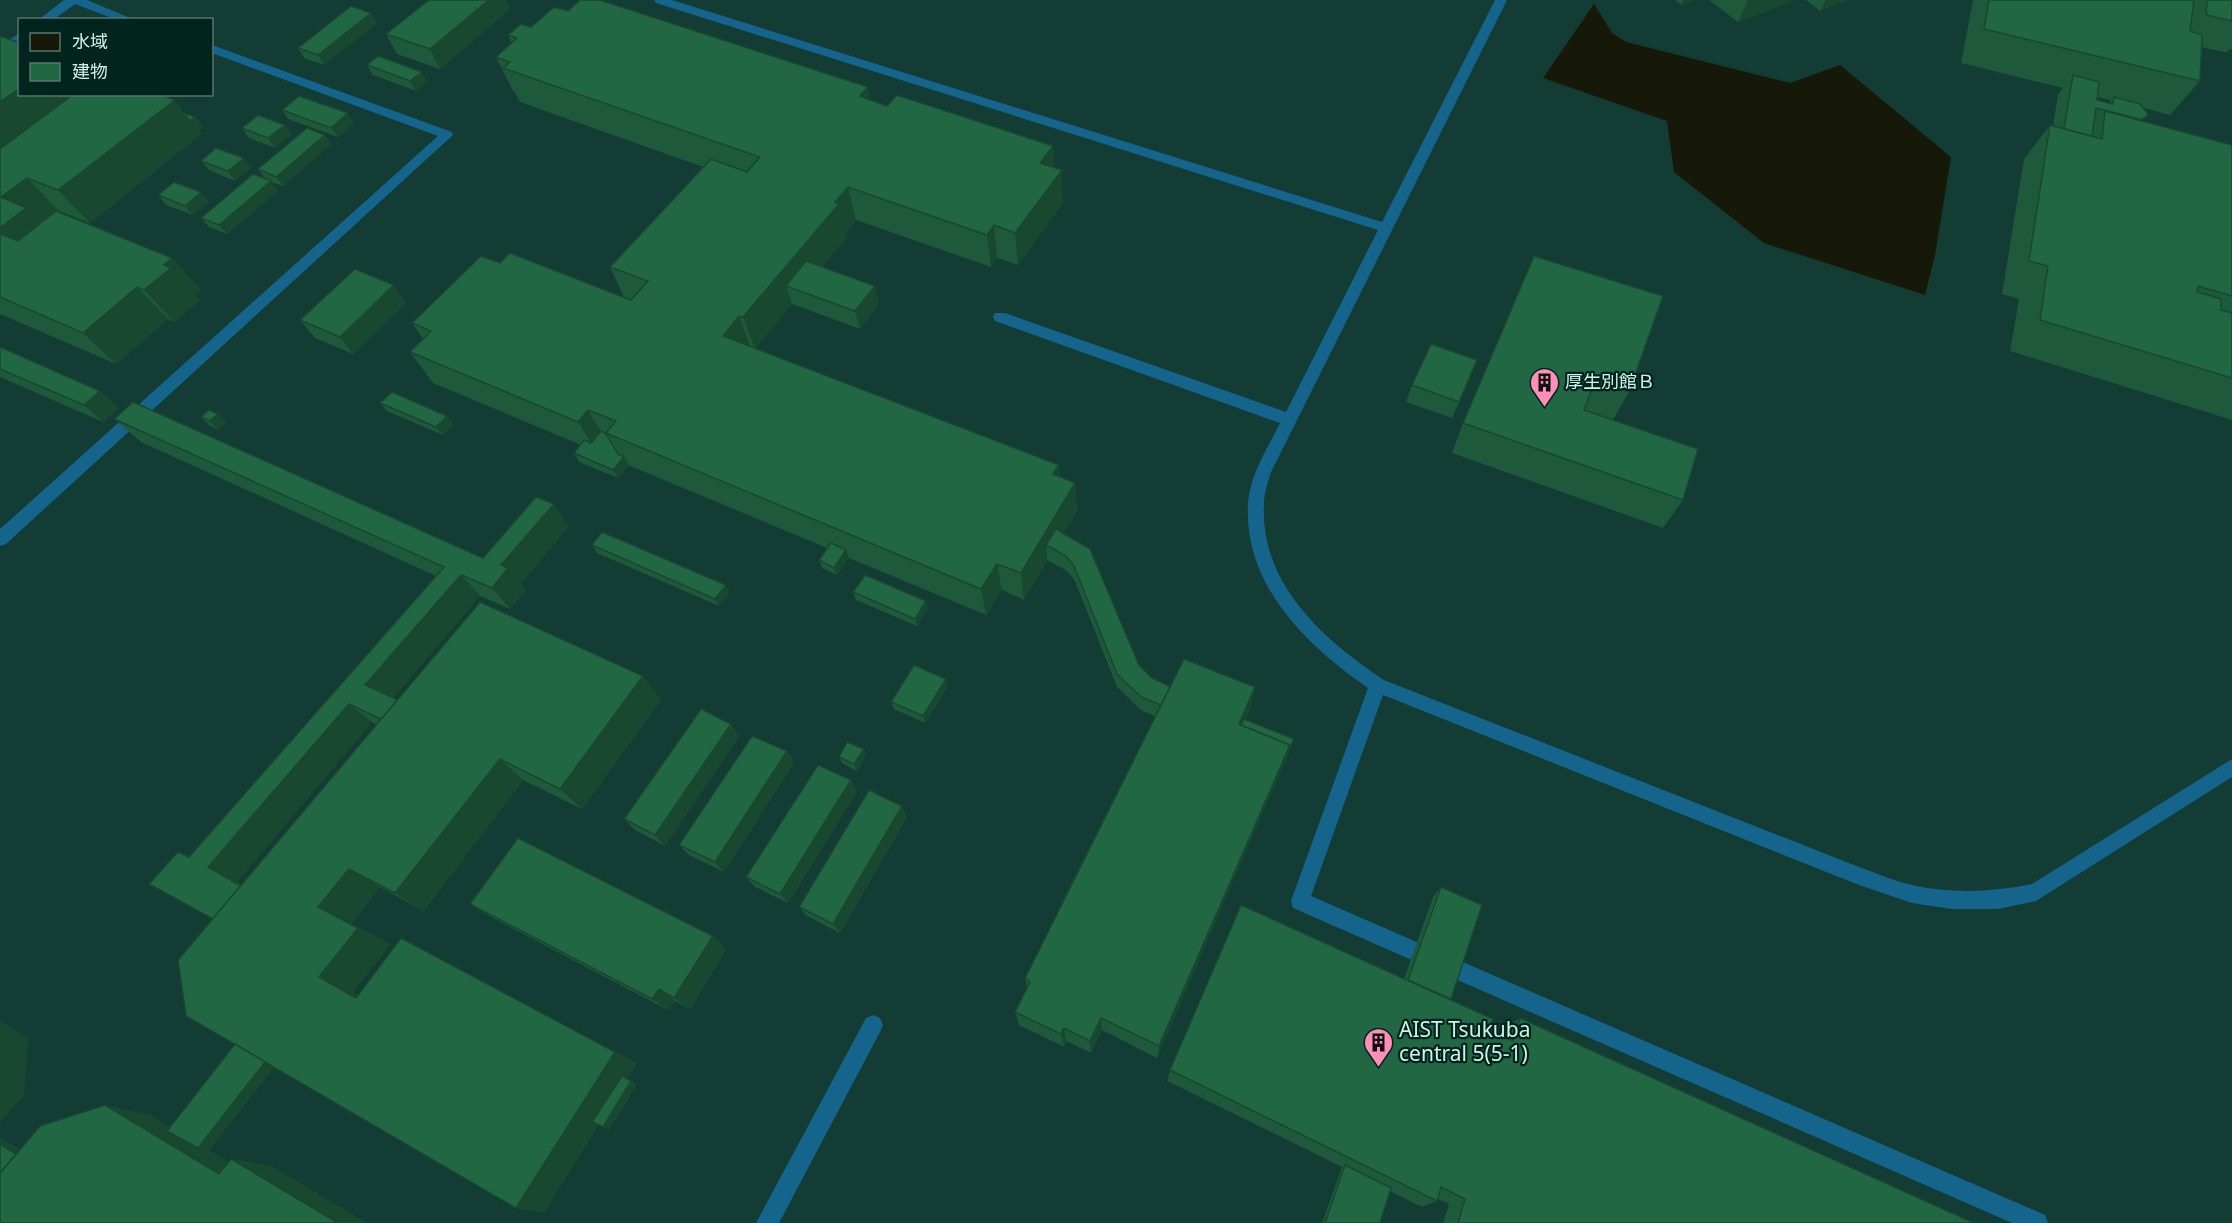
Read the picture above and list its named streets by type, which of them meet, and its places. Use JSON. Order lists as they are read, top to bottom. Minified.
{"places":{"building":["厚生別館Ｂ","AIST Tsukuba central 5(5-1)"]},"legend":["水域","建物"]}
